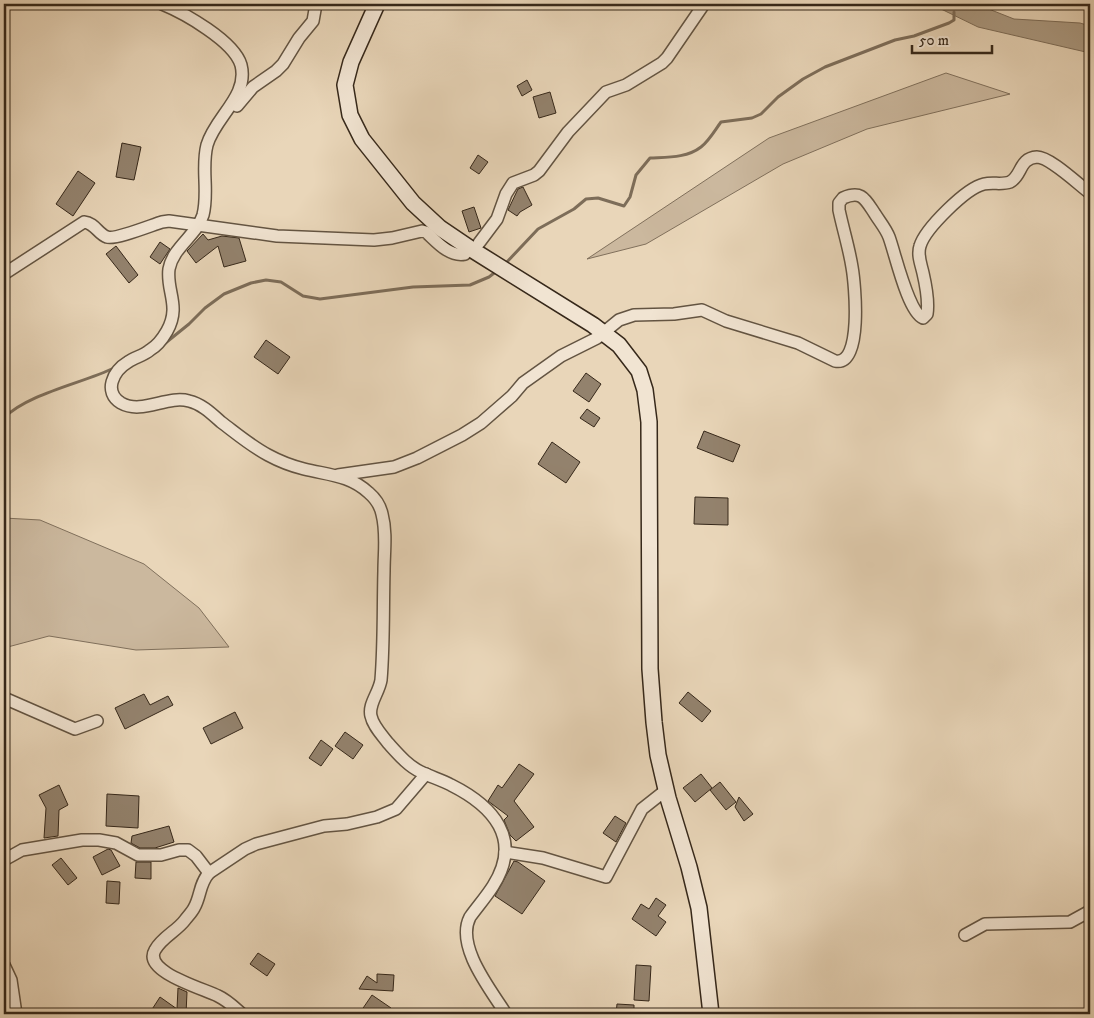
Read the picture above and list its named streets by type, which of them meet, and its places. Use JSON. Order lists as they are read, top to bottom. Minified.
{"scale_bar":"50 m"}
